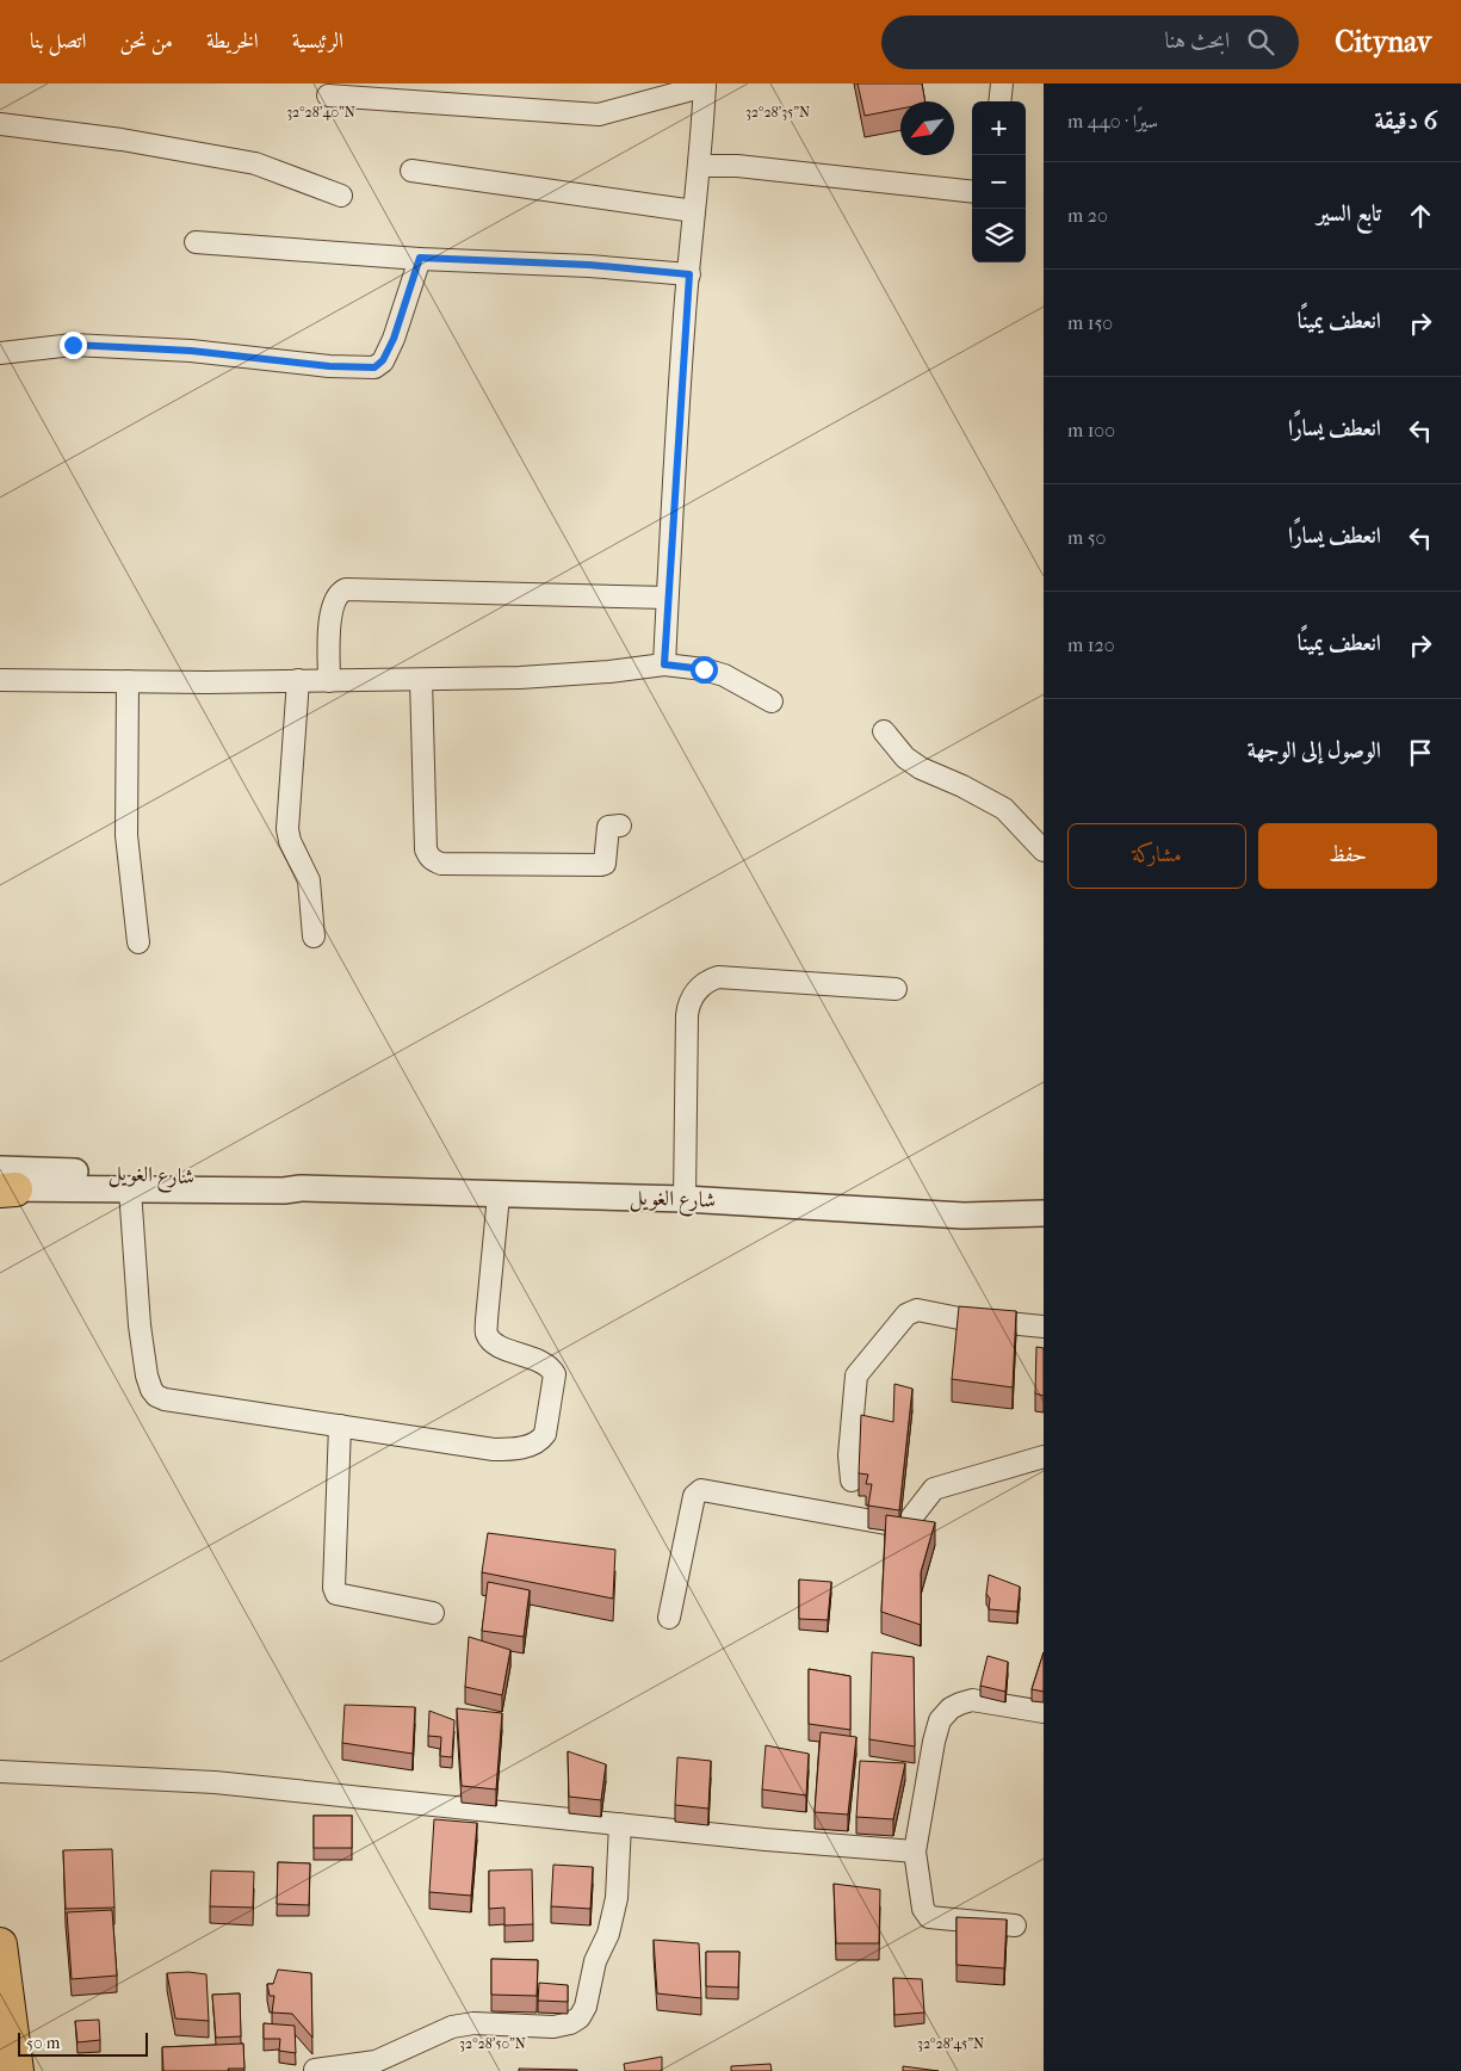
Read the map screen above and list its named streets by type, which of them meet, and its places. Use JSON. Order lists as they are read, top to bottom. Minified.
{"streets":{"street":["شارع الغويل"]},"scale_bar":"50 m","north":"bottom left","page":{"header":"Citynav","search":"ابحث هنا","nav":["الرئيسية","الخريطة","من نحن","اتصل بنا"],"heading":["6 دقيقة","سيرًا · 440 m"],"map_buttons":["+","−"],"list":[["تابع السير","20 m"],["انعطف يمينًا","150 m"],["انعطف يسارًا","100 m"],["انعطف يسارًا","50 m"],["انعطف يمينًا","120 m"],"الوصول إلى الوجهة"],"buttons":["حفظ","مشاركة"],"scale":"50 m"},"coordinates":["32°28'40\"N","32°28'35\"N","32°28'50\"N","32°28'45\"N"]}
